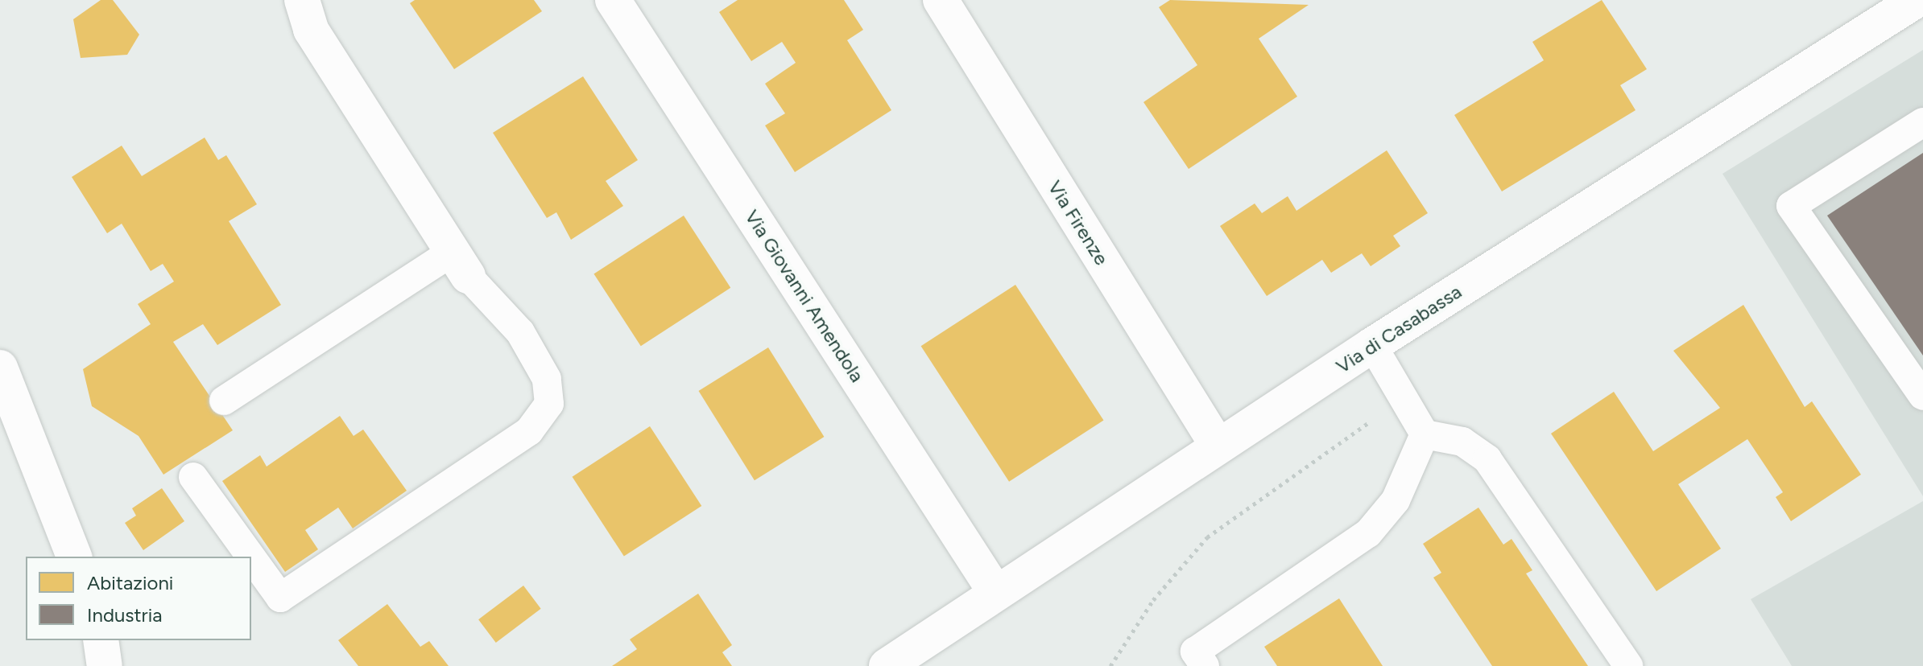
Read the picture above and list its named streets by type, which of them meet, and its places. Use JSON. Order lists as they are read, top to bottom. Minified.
{"streets":{"street":["Via Firenze","Via Giovanni Amendola","Via di Casabassa"]},"crossings":[["Via Firenze","Via di Casabassa"],["Via Giovanni Amendola","Via di Casabassa"]],"legend":["Abitazioni","Industria"]}
